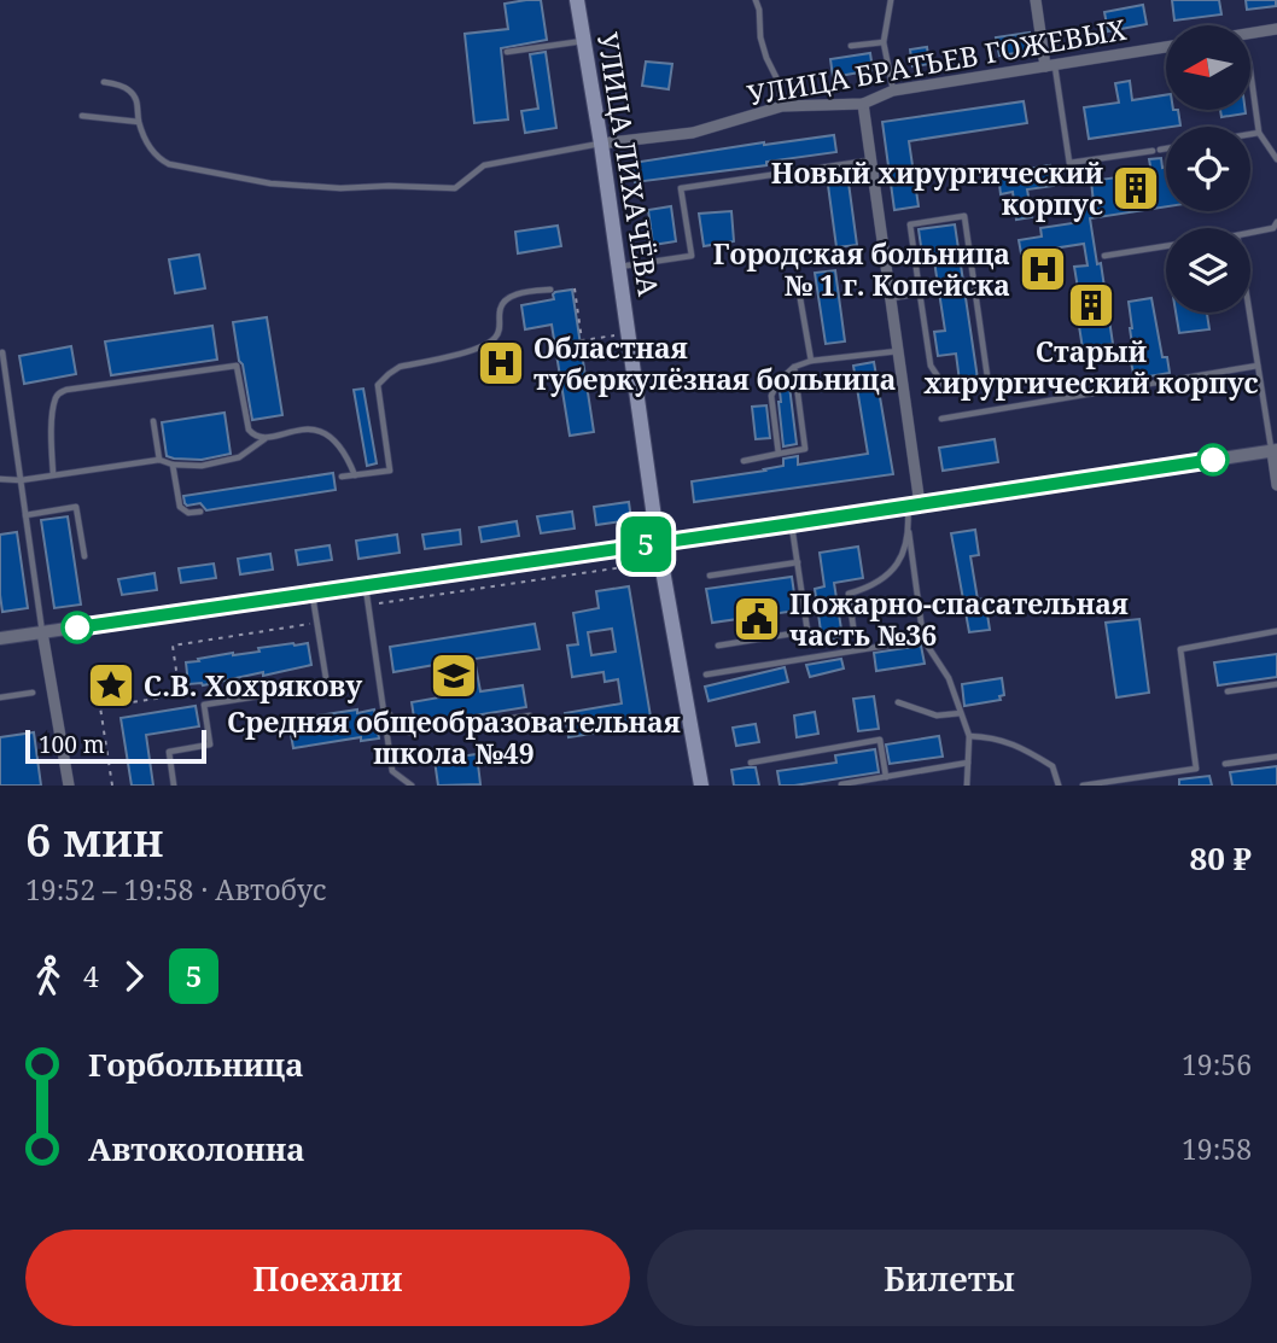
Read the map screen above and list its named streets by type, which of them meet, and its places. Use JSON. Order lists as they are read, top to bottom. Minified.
{"streets":{"main road":["УЛИЦА ЛИХАЧЁВА"],"street":["УЛИЦА БРАТЬЕВ ГОЖЕВЫХ"]},"crossings":[["УЛИЦА БРАТЬЕВ ГОЖЕВЫХ","УЛИЦА ЛИХАЧЁВА"]],"places":{"building":["Новый хирургический корпус","Старый хирургический корпус"],"hospital":["Городская больница № 1 г. Копейска","Областная туберкулёзная больница"],"public building":["Пожарно-спасательная часть №36"],"school or university":["Средняя общеобразовательная школа №49"],"place":["С.В. Хохрякову"]},"lines":["bus line 5"],"scale_bar":"100 m","north":"left","page":{"on_map":"5","scale":"100 m","heading":["6 мин","19:52 – 19:58 · Автобус","80 ₽"],"legs":["4","5"],"list":[{"name":"Горбольница","value":"19:56"},{"name":"Автоколонна","value":"19:58"}],"buttons":["Поехали","Билеты"]}}
